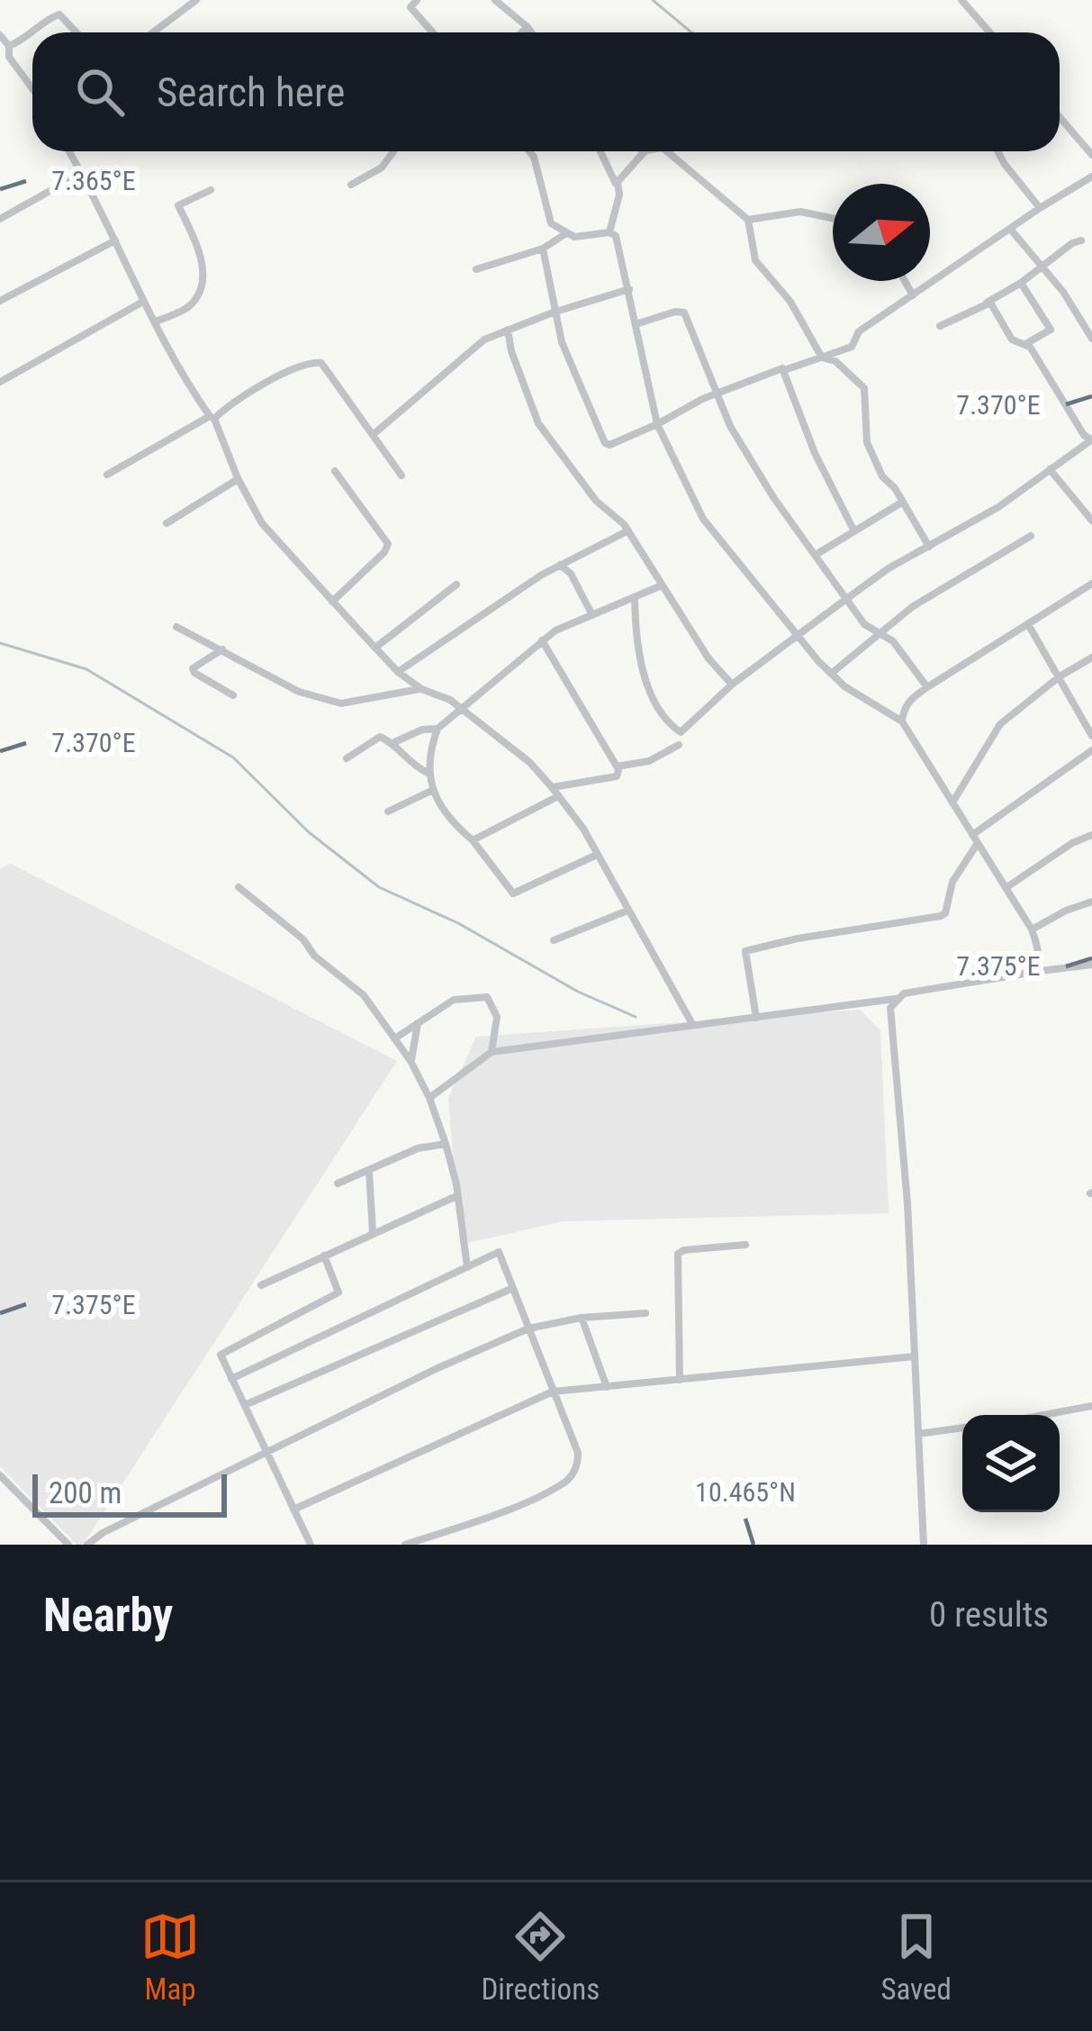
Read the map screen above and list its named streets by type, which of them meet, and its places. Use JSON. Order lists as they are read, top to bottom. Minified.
{"scale_bar":"200 m","north":"right","page":{"search":"Search here","scale":"200 m","heading":["Nearby","0 results"],"nav":["Map","Directions","Saved"]},"coordinates":["7.365°E","7.370°E","7.375°E","10.465°N"]}
